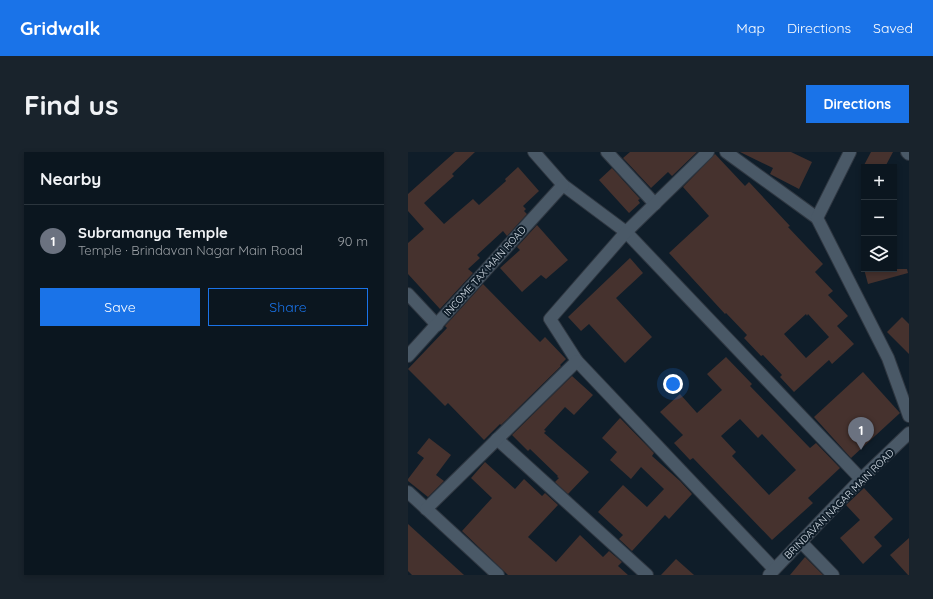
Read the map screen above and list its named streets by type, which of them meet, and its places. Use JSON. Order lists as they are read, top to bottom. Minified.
{"streets":{"street":["INCOME TAX MAIN ROAD","BRINDAVAN NAGAR MAIN ROAD"]},"page":{"header":"Gridwalk","nav":["Map","Directions","Saved"],"buttons":["Directions",["Save","Share"]],"title":"Find us","heading":"Nearby","map_buttons":["+","−"],"list":[{"mark":"1","name":"Subramanya Temple","note":"Temple · Brindavan Nagar Main Road","value":"90 m"}],"pins":"1"}}
